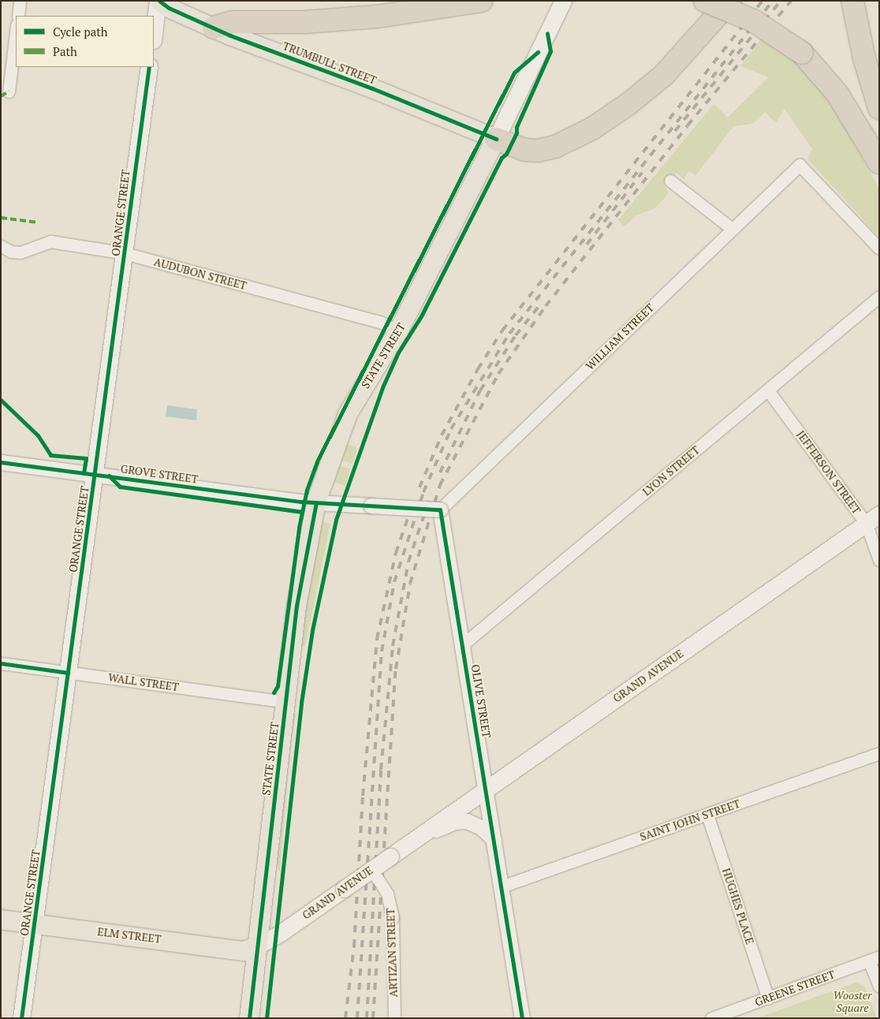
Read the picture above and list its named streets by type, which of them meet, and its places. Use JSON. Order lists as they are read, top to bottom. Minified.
{"streets":{"main road":["TRUMBULL STREET","ORANGE STREET","STATE STREET","GRAND AVENUE","ELM STREET"],"street":["AUDUBON STREET","WILLIAM STREET","LYON STREET","JEFFERSON STREET","GROVE STREET","WALL STREET","OLIVE STREET","SAINT JOHN STREET","HUGHES PLACE","ARTIZAN STREET","GREENE STREET"]},"crossings":[["TRUMBULL STREET","STATE STREET"],["ORANGE STREET","AUDUBON STREET"],["ORANGE STREET","GROVE STREET"],["ORANGE STREET","WALL STREET"],["ORANGE STREET","ELM STREET"],["AUDUBON STREET","STATE STREET"],["WILLIAM STREET","OLIVE STREET"],["STATE STREET","GROVE STREET"],["STATE STREET","GRAND AVENUE"],["STATE STREET","WALL STREET"],["STATE STREET","ELM STREET"],["LYON STREET","JEFFERSON STREET"],["LYON STREET","OLIVE STREET"],["JEFFERSON STREET","GRAND AVENUE"],["GRAND AVENUE","OLIVE STREET"],["GRAND AVENUE","ELM STREET"],["GRAND AVENUE","ARTIZAN STREET"],["OLIVE STREET","SAINT JOHN STREET"],["SAINT JOHN STREET","HUGHES PLACE"],["HUGHES PLACE","GREENE STREET"]],"parks":["Wooster Square"],"legend":["Cycle path","Path"]}
